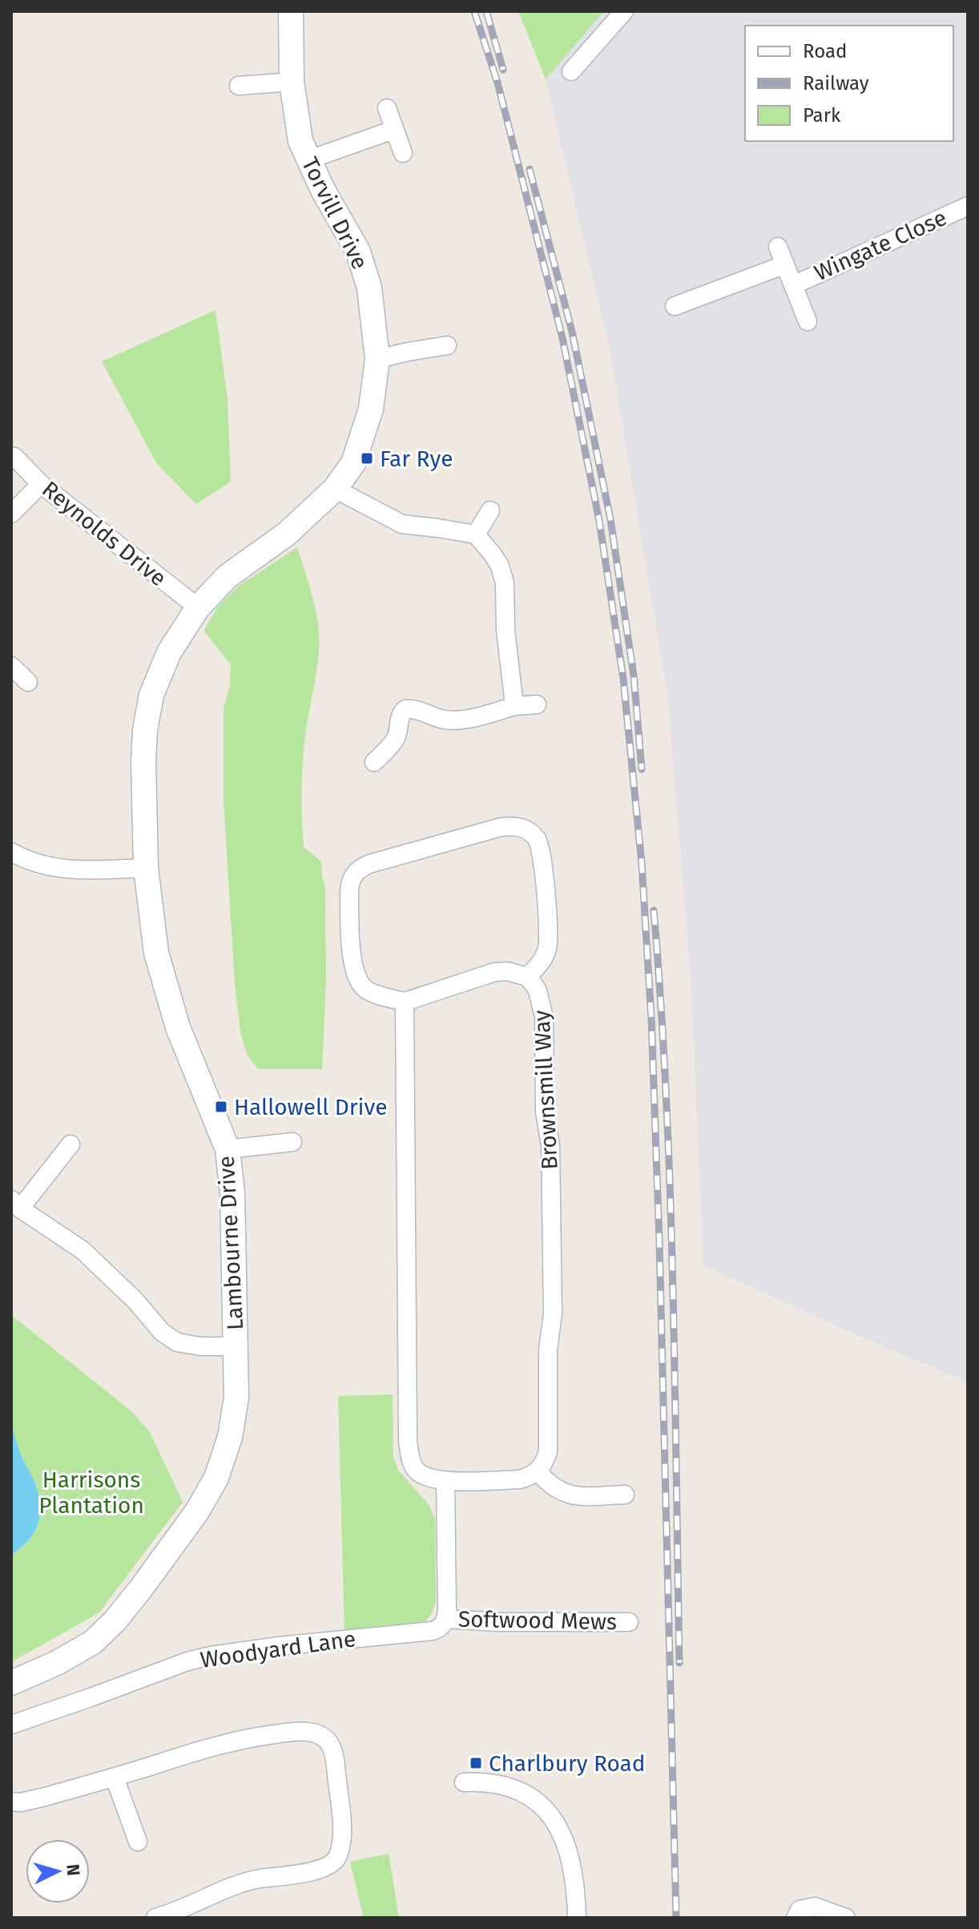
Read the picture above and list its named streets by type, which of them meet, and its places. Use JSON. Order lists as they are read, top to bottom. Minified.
{"streets":{"street":["Torvill Drive","Wingate Close","Reynolds Drive","Brownsmill Way","Lambourne Drive","Softwood Mews","Woodyard Lane"]},"crossings":[["Torvill Drive","Lambourne Drive"],["Reynolds Drive","Lambourne Drive"],["Softwood Mews","Woodyard Lane"]],"parks":["Harrisons Plantation"],"places":{"transit":["Far Rye","Hallowell Drive","Charlbury Road"]},"legend":["Road","Railway","Park"],"north":"right"}
